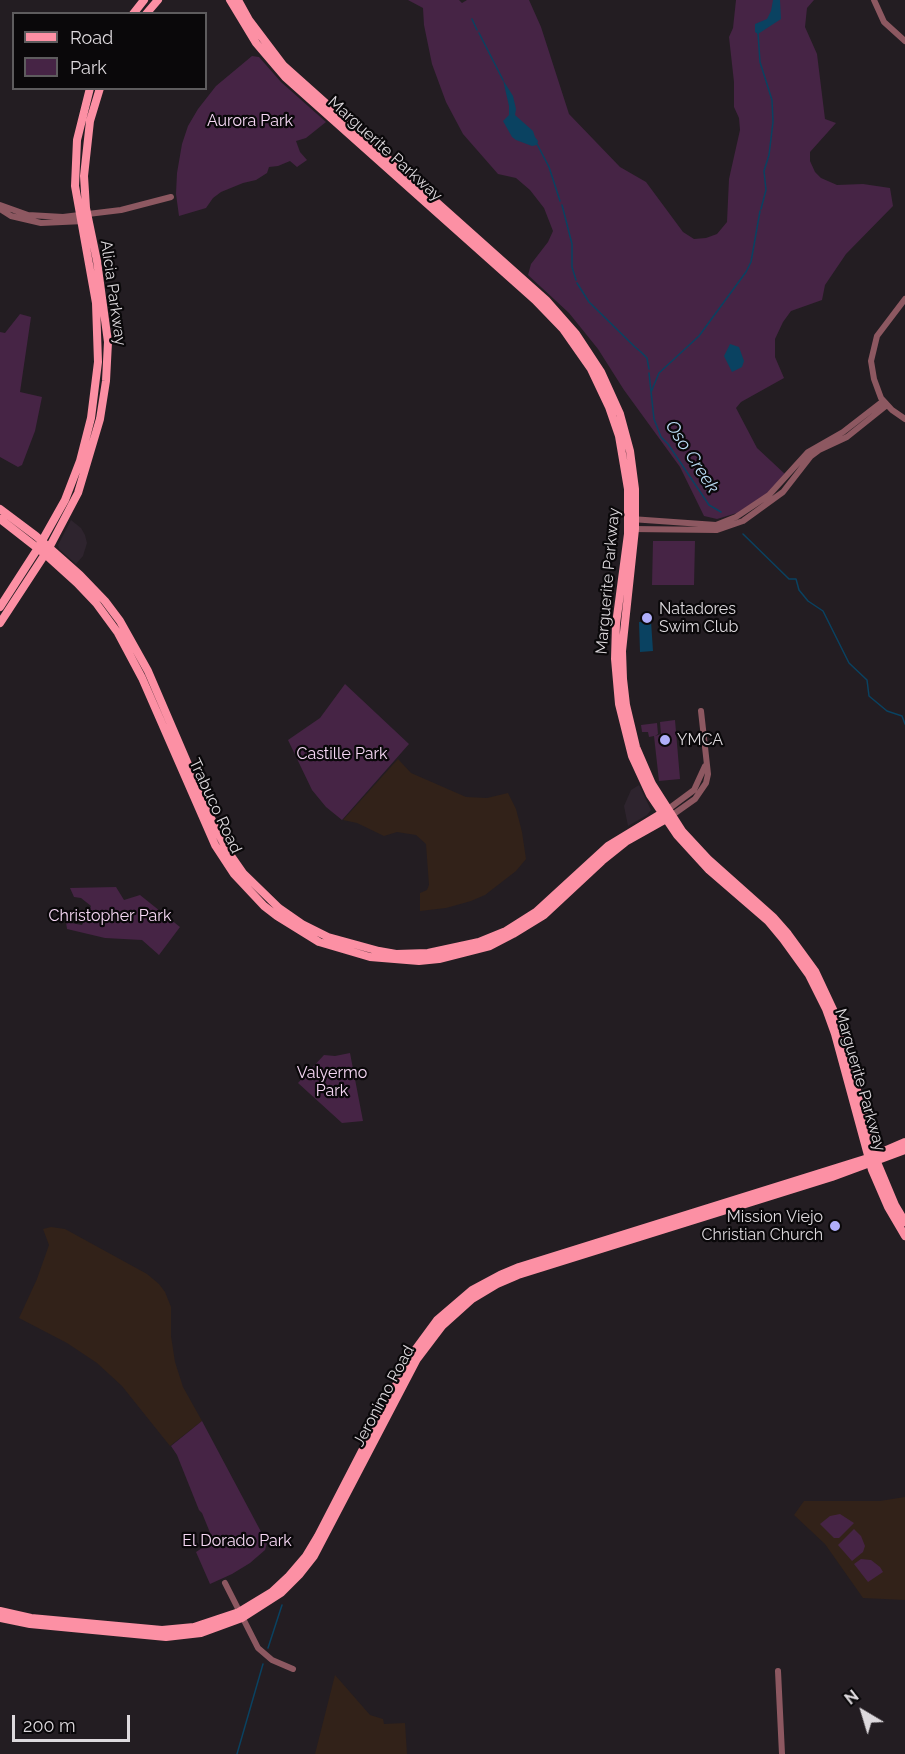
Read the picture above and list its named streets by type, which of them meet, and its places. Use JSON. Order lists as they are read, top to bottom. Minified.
{"streets":{"main road":["Marguerite Parkway","Alicia Parkway","Trabuco Road","Jeronimo Road"]},"crossings":[["Marguerite Parkway","Trabuco Road"],["Marguerite Parkway","Jeronimo Road"],["Alicia Parkway","Trabuco Road"]],"water":["Oso Creek"],"parks":["Aurora Park","Castille Park","Christopher Park","Valyermo Park","El Dorado Park"],"places":["Natadores Swim Club","YMCA","Mission Viejo Christian Church"],"legend":["Road","Park"],"scale_bar":"200 m","north":"top left"}
